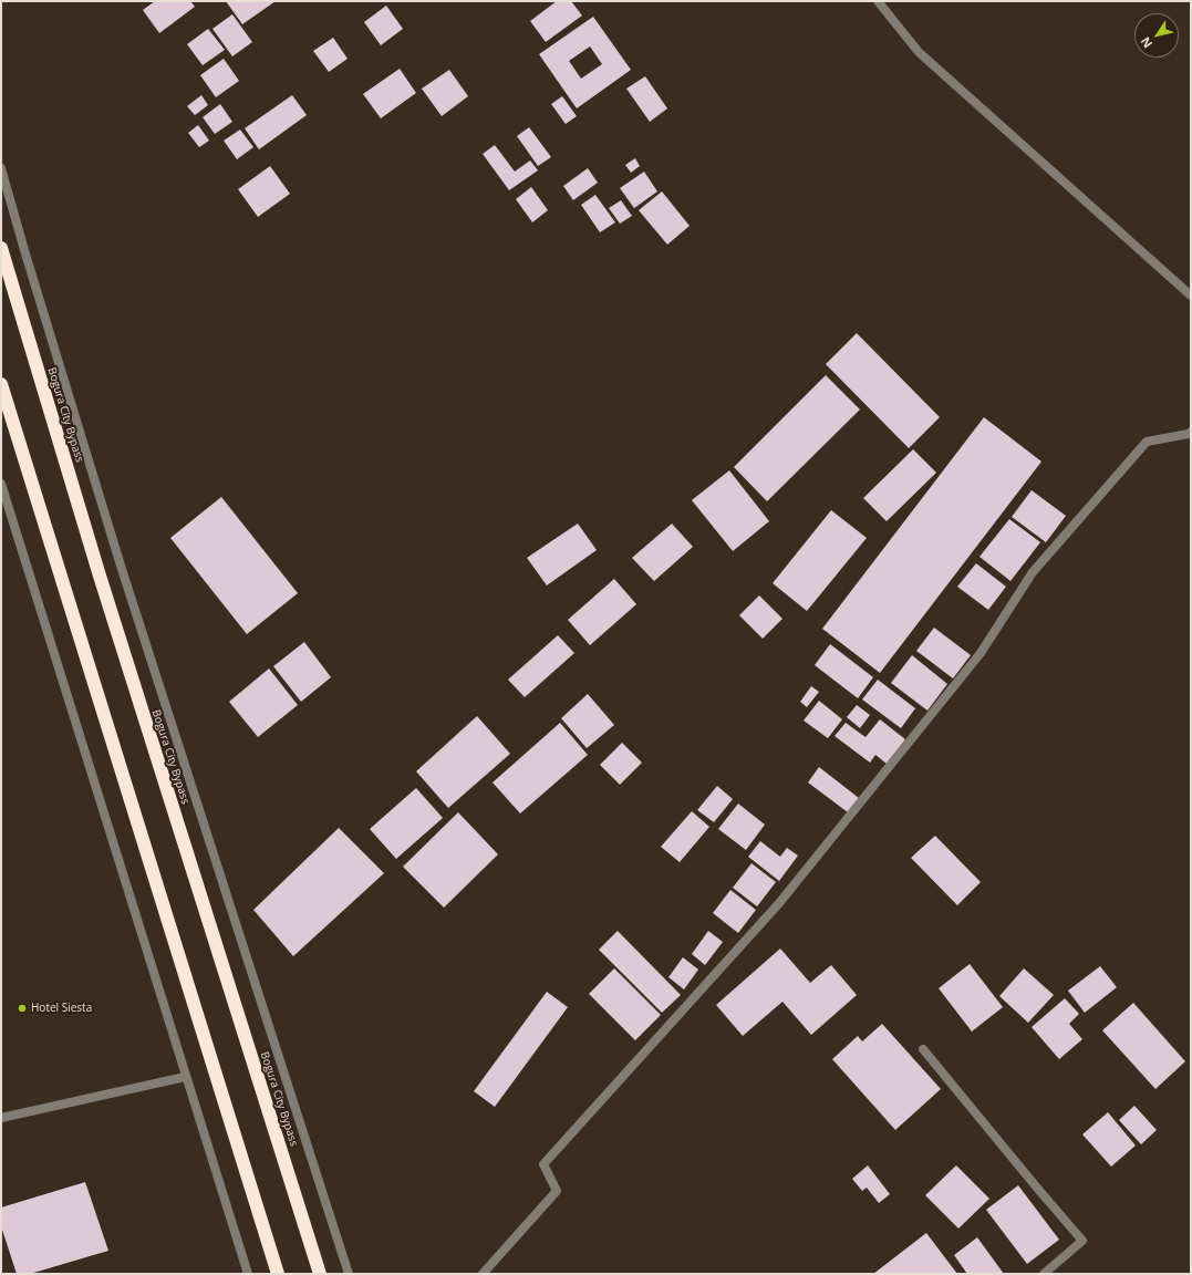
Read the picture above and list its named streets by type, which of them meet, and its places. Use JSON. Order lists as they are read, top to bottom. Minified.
{"streets":{"highway":["Bogura City Bypass"]},"places":["Hotel Siesta"],"north":"bottom left"}
